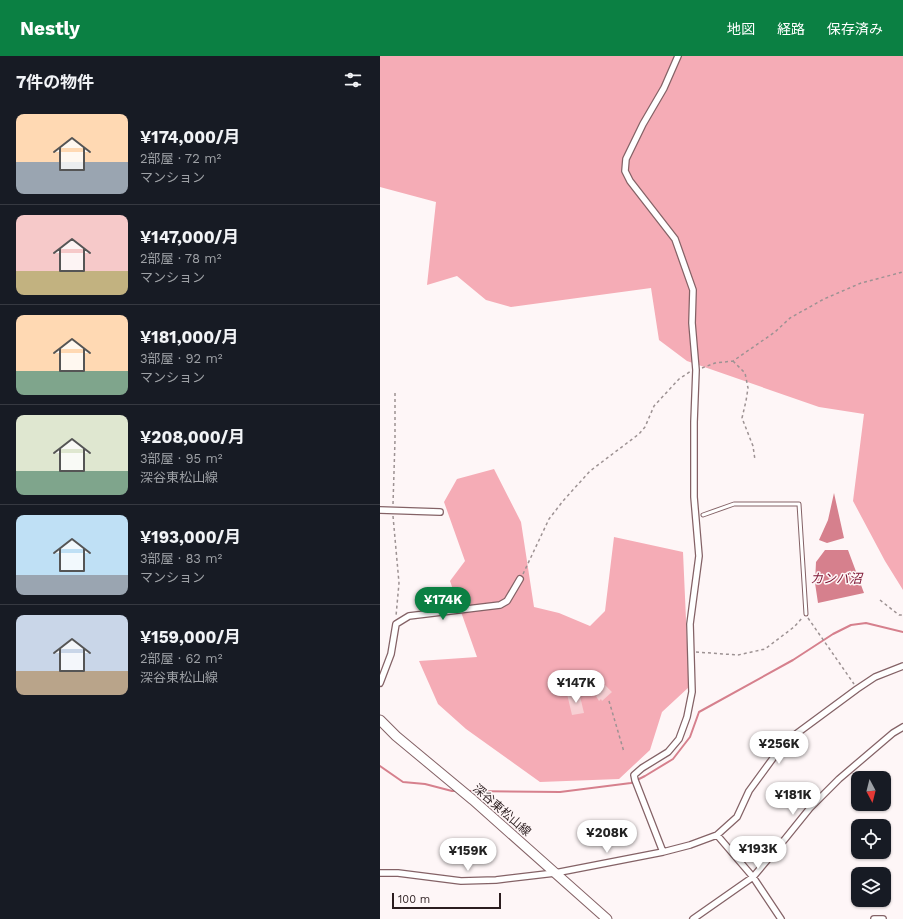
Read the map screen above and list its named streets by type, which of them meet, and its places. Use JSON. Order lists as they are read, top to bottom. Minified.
{"streets":{"main road":["深谷東松山線"]},"water":["カンバ沼"],"scale_bar":"100 m","north":"bottom","page":{"header":"Nestly","nav":["地図","経路","保存済み"],"heading":"7件の物件","list":[{"name":"¥174,000/月","note":"2部屋 · 72 m² · マンション"},{"name":"¥147,000/月","note":"2部屋 · 78 m² · マンション"},{"name":"¥181,000/月","note":"3部屋 · 92 m² · マンション"},{"name":"¥208,000/月","note":"3部屋 · 95 m² · 深谷東松山線"},{"name":"¥193,000/月","note":"3部屋 · 83 m² · マンション"},{"name":"¥159,000/月","note":"2部屋 · 62 m² · 深谷東松山線"}],"price":["¥174K","¥147K","¥256K","¥181K","¥208K","¥193K","¥159K"],"scale":"100 m"}}
